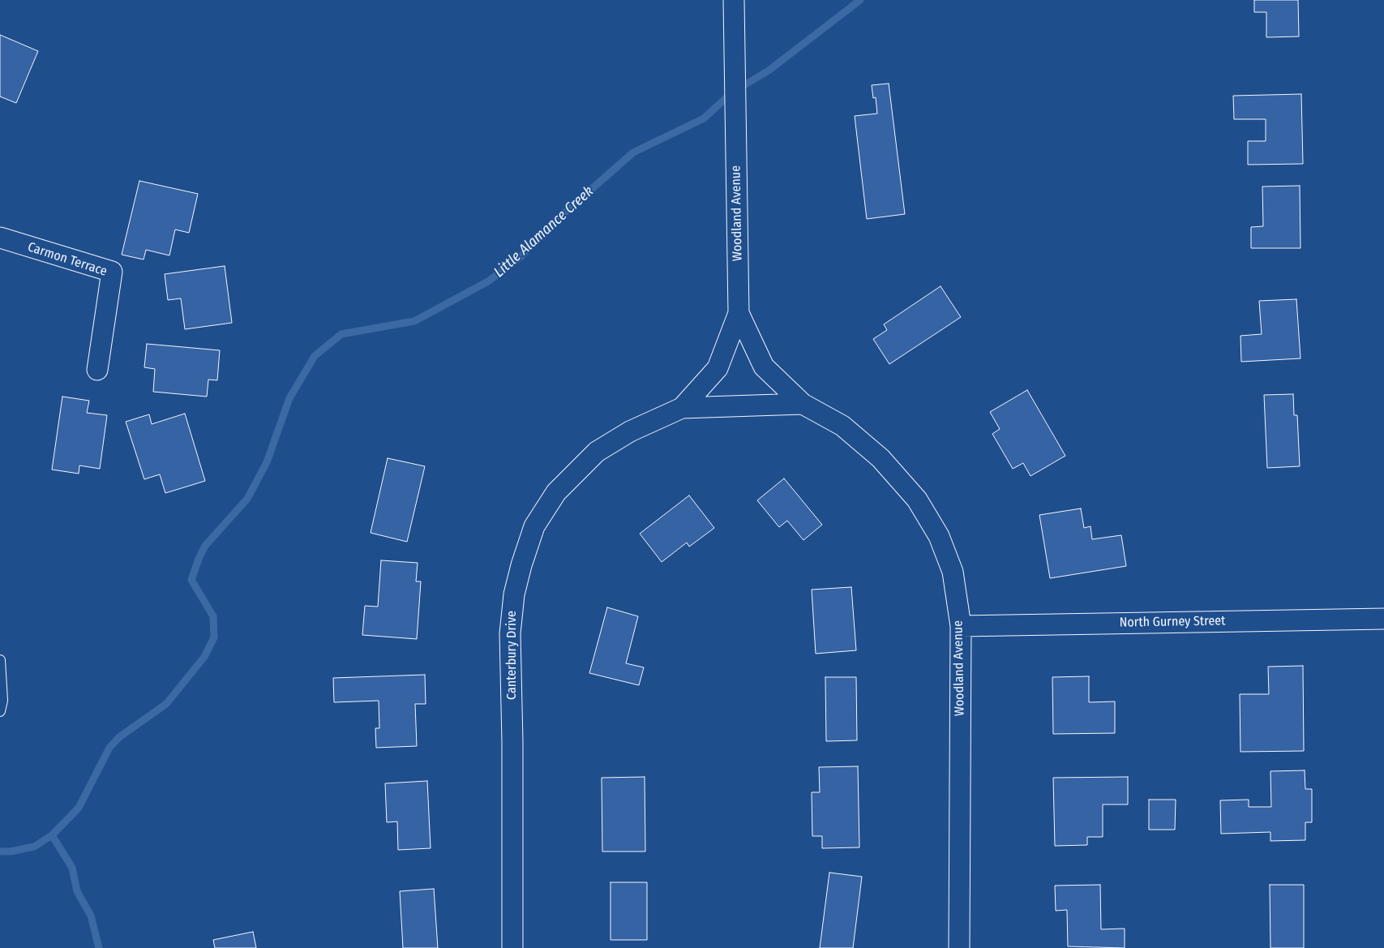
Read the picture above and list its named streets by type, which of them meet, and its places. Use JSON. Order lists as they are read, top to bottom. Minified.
{"streets":{"street":["Woodland Avenue","Carmon Terrace","North Gurney Street","Canterbury Drive"]},"crossings":[["Woodland Avenue","North Gurney Street"],["Woodland Avenue","Canterbury Drive"]],"water":["Little Alamance Creek"]}
